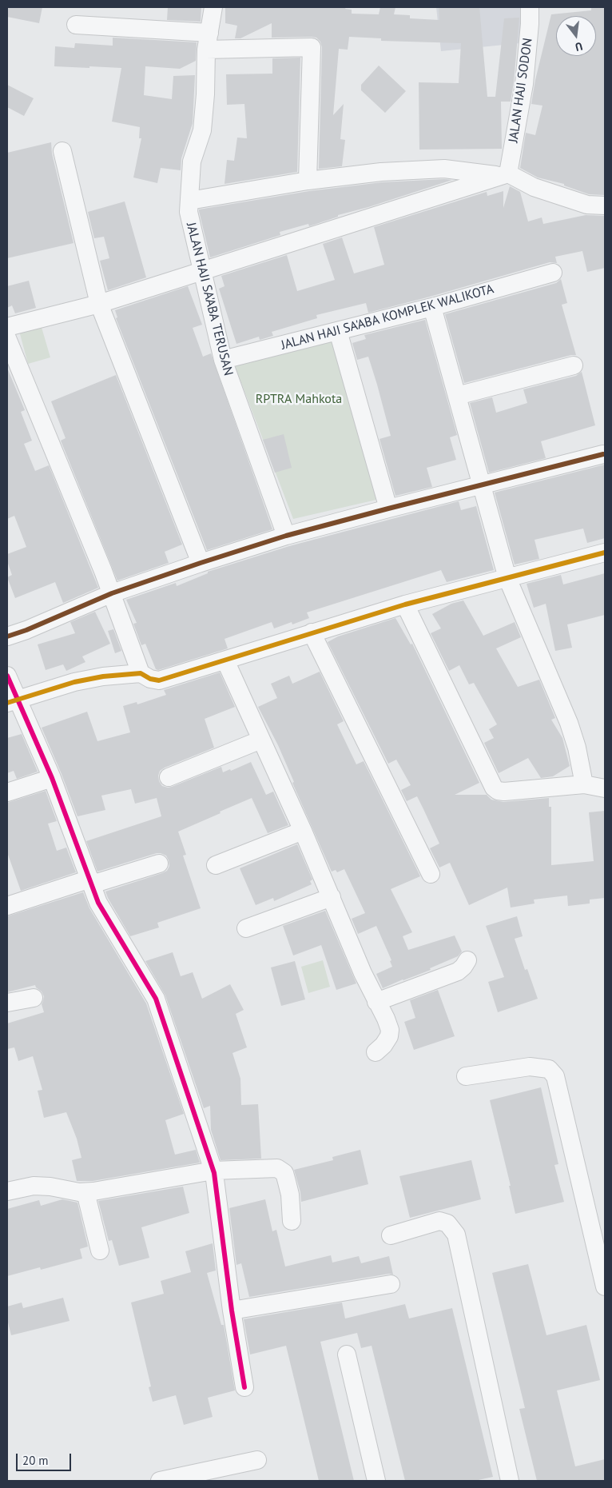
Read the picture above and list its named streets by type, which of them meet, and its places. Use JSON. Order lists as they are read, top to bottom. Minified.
{"streets":{"street":["JALAN HAJI SODON","JALAN HAJI SA'ABA TERUSAN","JALAN HAJI SA'ABA KOMPLEK WALIKOTA"]},"crossings":[["JALAN HAJI SA'ABA TERUSAN","JALAN HAJI SA'ABA KOMPLEK WALIKOTA"]],"parks":["RPTRA Mahkota"],"scale_bar":"20 m","north":"bottom"}
